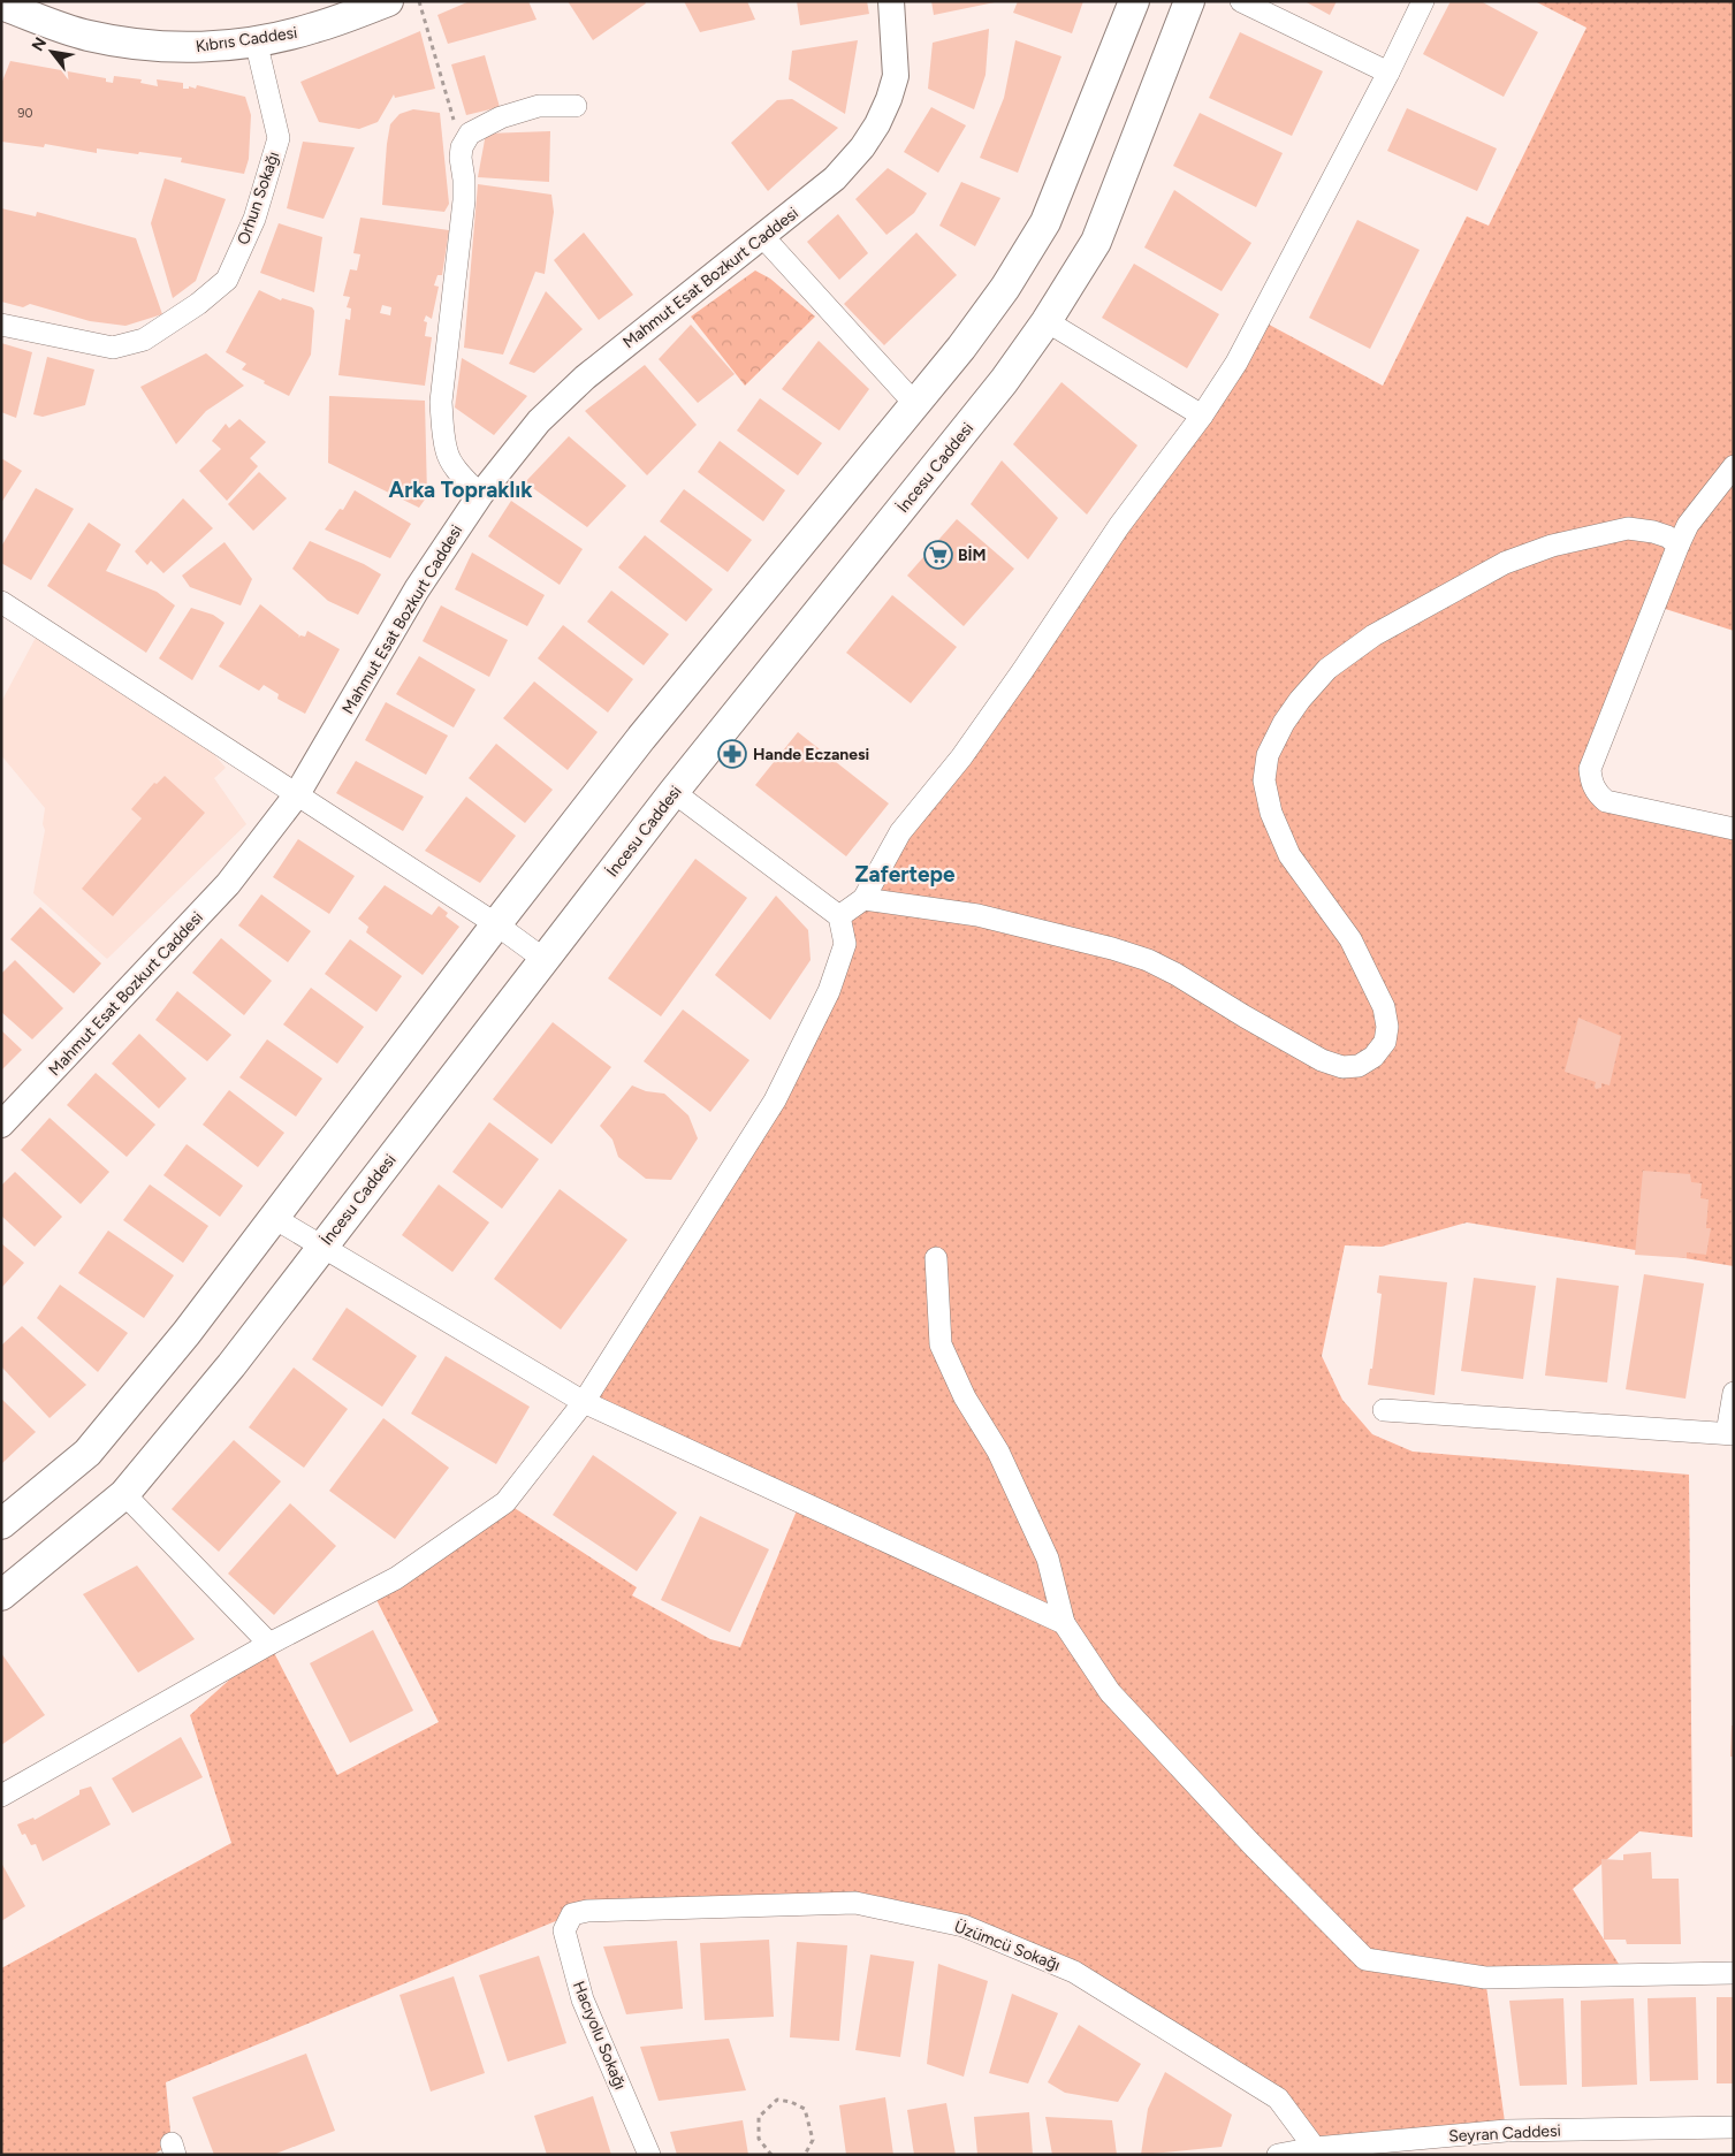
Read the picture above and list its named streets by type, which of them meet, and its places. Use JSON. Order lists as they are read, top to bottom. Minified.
{"streets":{"main road":["Kıbrıs Caddesi","İncesu Caddesi"],"street":["Orhun Sokağı","Mahmut Esat Bozkurt Caddesi","Üzümcü Sokağı","Hacıyolu Sokağı","Seyran Caddesi"]},"crossings":[["Kıbrıs Caddesi","Orhun Sokağı"],["Üzümcü Sokağı","Hacıyolu Sokağı"],["Üzümcü Sokağı","Seyran Caddesi"]],"districts":["Arka Topraklık","Zafertepe"],"places":{"supermarket":["BİM"],"pharmacy":["Hande Eczanesi"]},"house_numbers":["90"],"north":"top left"}
